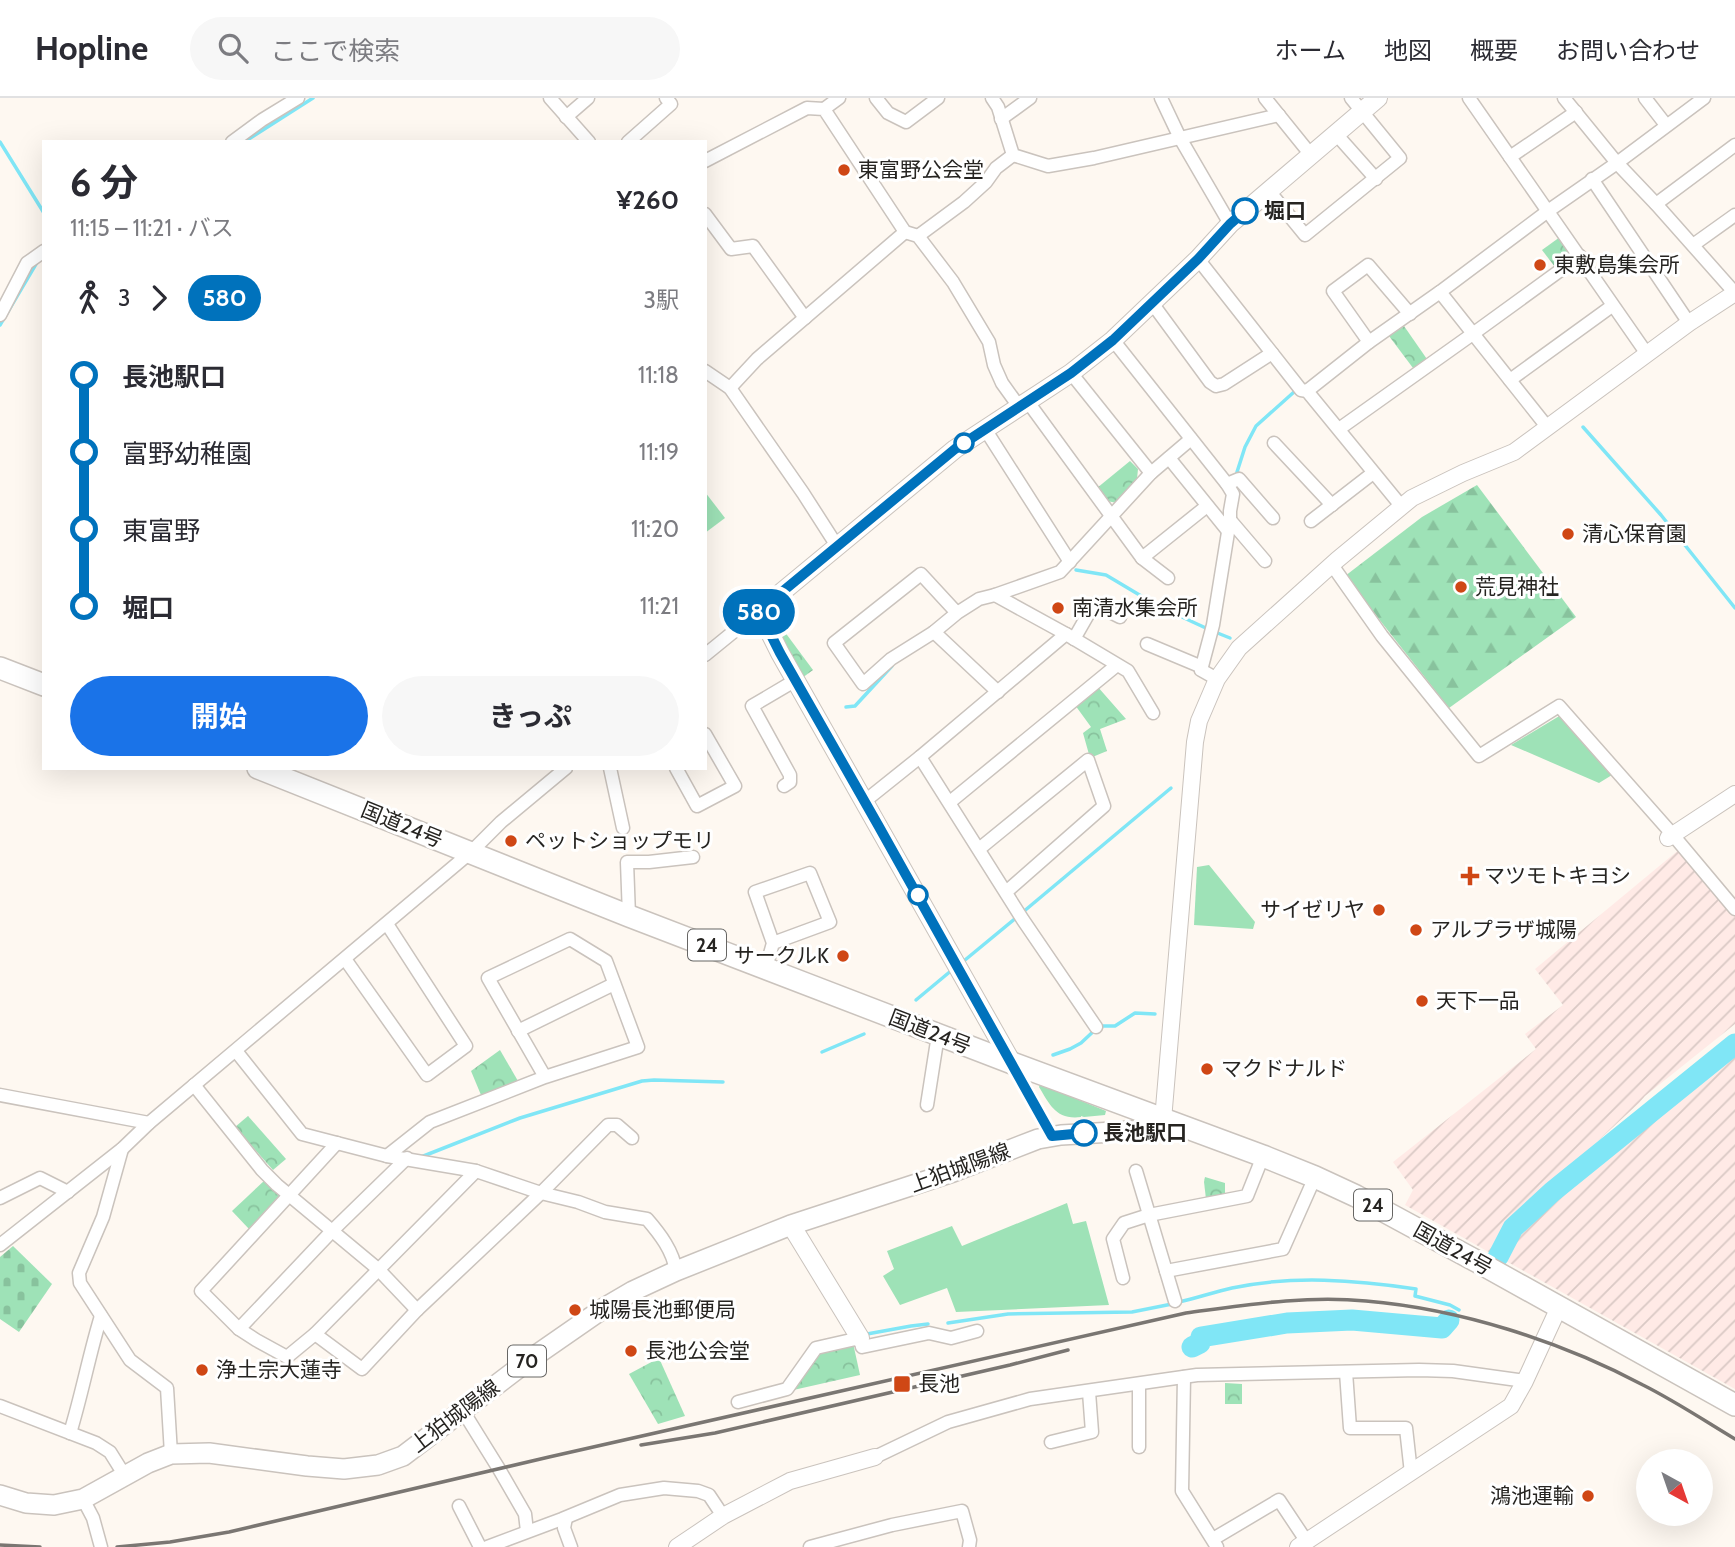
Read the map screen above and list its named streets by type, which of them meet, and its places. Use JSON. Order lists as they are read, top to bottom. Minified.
{"streets":{"highway":["国道24号","24"],"main road":["上狛城陽線","70"]},"crossings":[["国道24号","上狛城陽線"]],"places":{"other":["東富野公会堂","堀口","東敷島集会所","清心保育園","荒見神社","南清水集会所","ペットショップモリ","サイゼリヤ","アルプラザ城陽","サークルK","天下一品","マクドナルド","長池駅口","城陽長池郵便局","長池公会堂","浄土宗大蓮寺","鴻池運輸"],"health":["マツモトキヨシ"],"transit":["長池"]},"lines":["bus line 580"],"north":"bottom right","page":{"header":"Hopline","search":"ここで検索","nav":["ホーム","地図","概要","お問い合わせ"],"on_map":"580","heading":["6 分","11:15 – 11:21 · バス","¥260"],"legs":["3","580","3駅"],"list":[{"name":"長池駅口","value":"11:18"},{"name":"富野幼稚園","value":"11:19"},{"name":"東富野","value":"11:20"},{"name":"堀口","value":"11:21"}],"buttons":["開始","きっぷ"]}}
